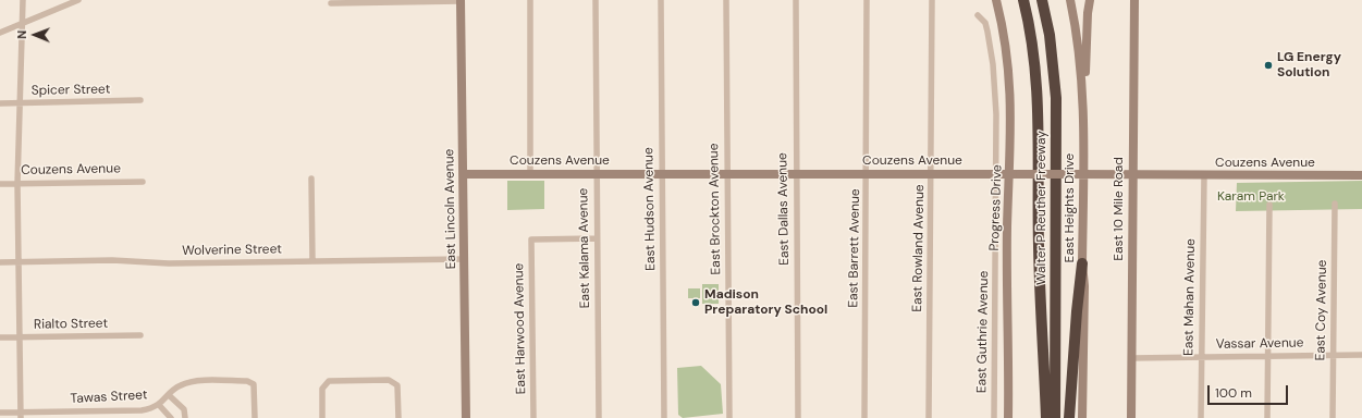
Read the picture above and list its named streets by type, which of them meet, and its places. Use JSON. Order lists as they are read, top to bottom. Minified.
{"streets":{"highway":["Walter P Reuther Freeway"],"main road":["Couzens Avenue","Progress Drive","East Heights Drive","East Lincoln Avenue","East 10 Mile Road"],"street":["Spicer Street","East Hudson Avenue","East Brockton Avenue","East Dallas Avenue","East Kalama Avenue","East Barrett Avenue","East Rowland Avenue","Wolverine Street","East Mahan Avenue","East Coy Avenue","Rialto Street","East Harwood Avenue","East Guthrie Avenue","Vassar Avenue","Tawas Street"]},"crossings":[["Couzens Avenue","Progress Drive"],["Couzens Avenue","East Heights Drive"],["Couzens Avenue","East Lincoln Avenue"],["Couzens Avenue","East Hudson Avenue"],["Couzens Avenue","East Brockton Avenue"],["Couzens Avenue","East Dallas Avenue"],["Couzens Avenue","East 10 Mile Road"],["Couzens Avenue","East Kalama Avenue"],["Couzens Avenue","East Barrett Avenue"],["Couzens Avenue","East Rowland Avenue"],["Couzens Avenue","East Mahan Avenue"],["Couzens Avenue","East Guthrie Avenue"],["East Lincoln Avenue","Wolverine Street"],["East 10 Mile Road","Vassar Avenue"],["East Kalama Avenue","East Harwood Avenue"],["East Mahan Avenue","Vassar Avenue"],["East Coy Avenue","Vassar Avenue"]],"parks":["Karam Park"],"places":["LG Energy Solution","Madison Preparatory School"],"scale_bar":"100 m","north":"left"}
